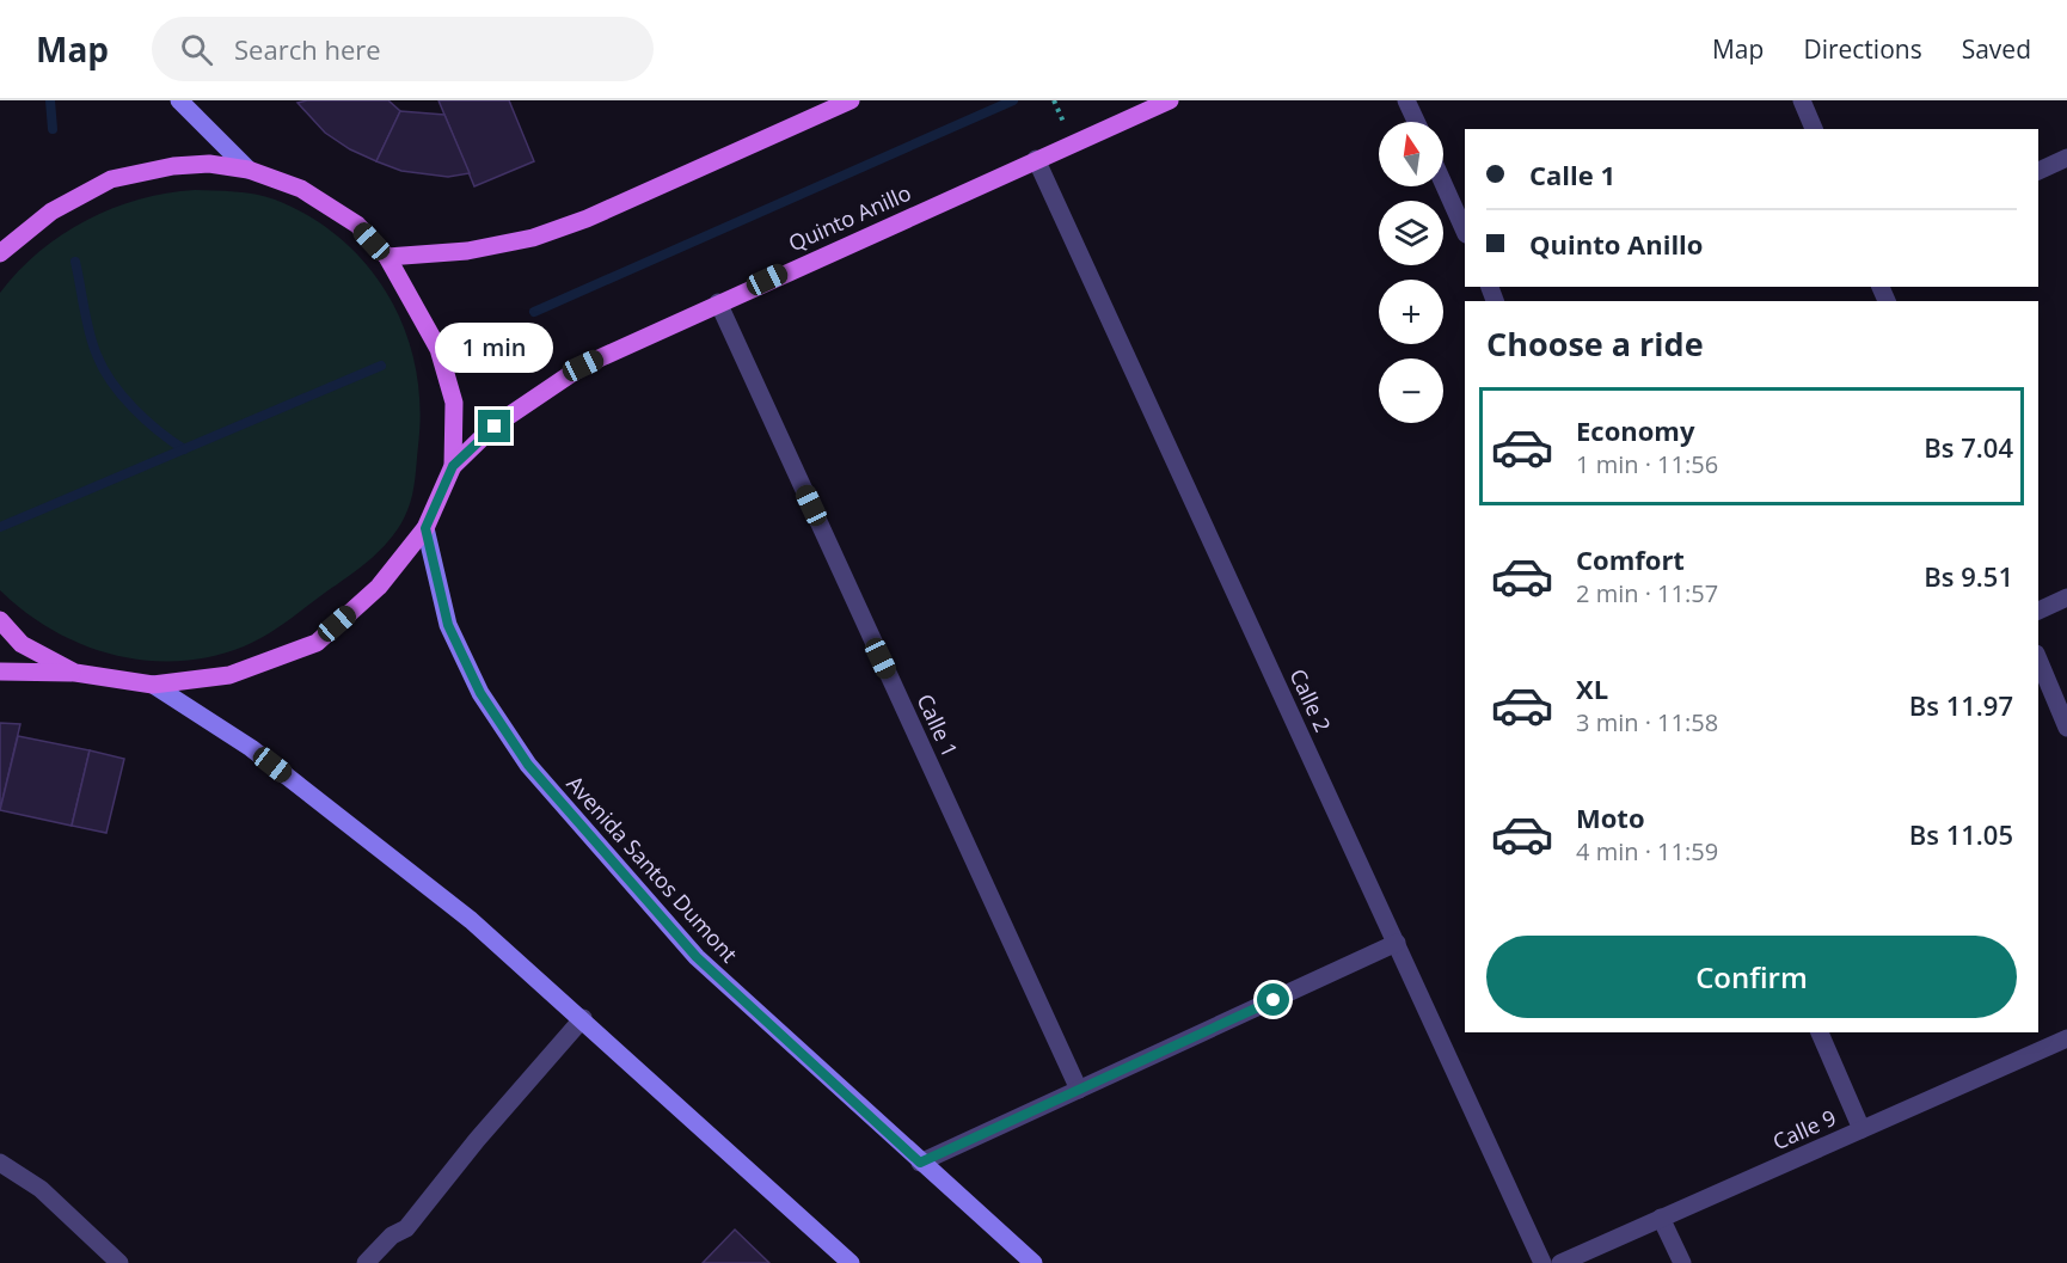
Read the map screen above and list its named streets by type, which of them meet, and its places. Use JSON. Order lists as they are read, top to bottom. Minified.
{"streets":{"main road":["Quinto Anillo","Avenida Santos Dumont"],"street":["Calle 2","Calle 1","Calle 9"]},"crossings":[["Quinto Anillo","Calle 2"],["Quinto Anillo","Calle 1"]],"north":"top","page":{"header":"Map","search":"Search here","nav":["Map","Directions","Saved"],"map_buttons":["+","−"],"banner":["Calle 1","Quinto Anillo"],"heading":"Choose a ride","bubble":"1 min","list":[{"name":"Economy","note":"1 min · 11:56","value":"Bs 7.04"},{"name":"Comfort","note":"2 min · 11:57","value":"Bs 9.51"},{"name":"XL","note":"3 min · 11:58","value":"Bs 11.97"},{"name":"Moto","note":"4 min · 11:59","value":"Bs 11.05"}],"buttons":"Confirm"}}
